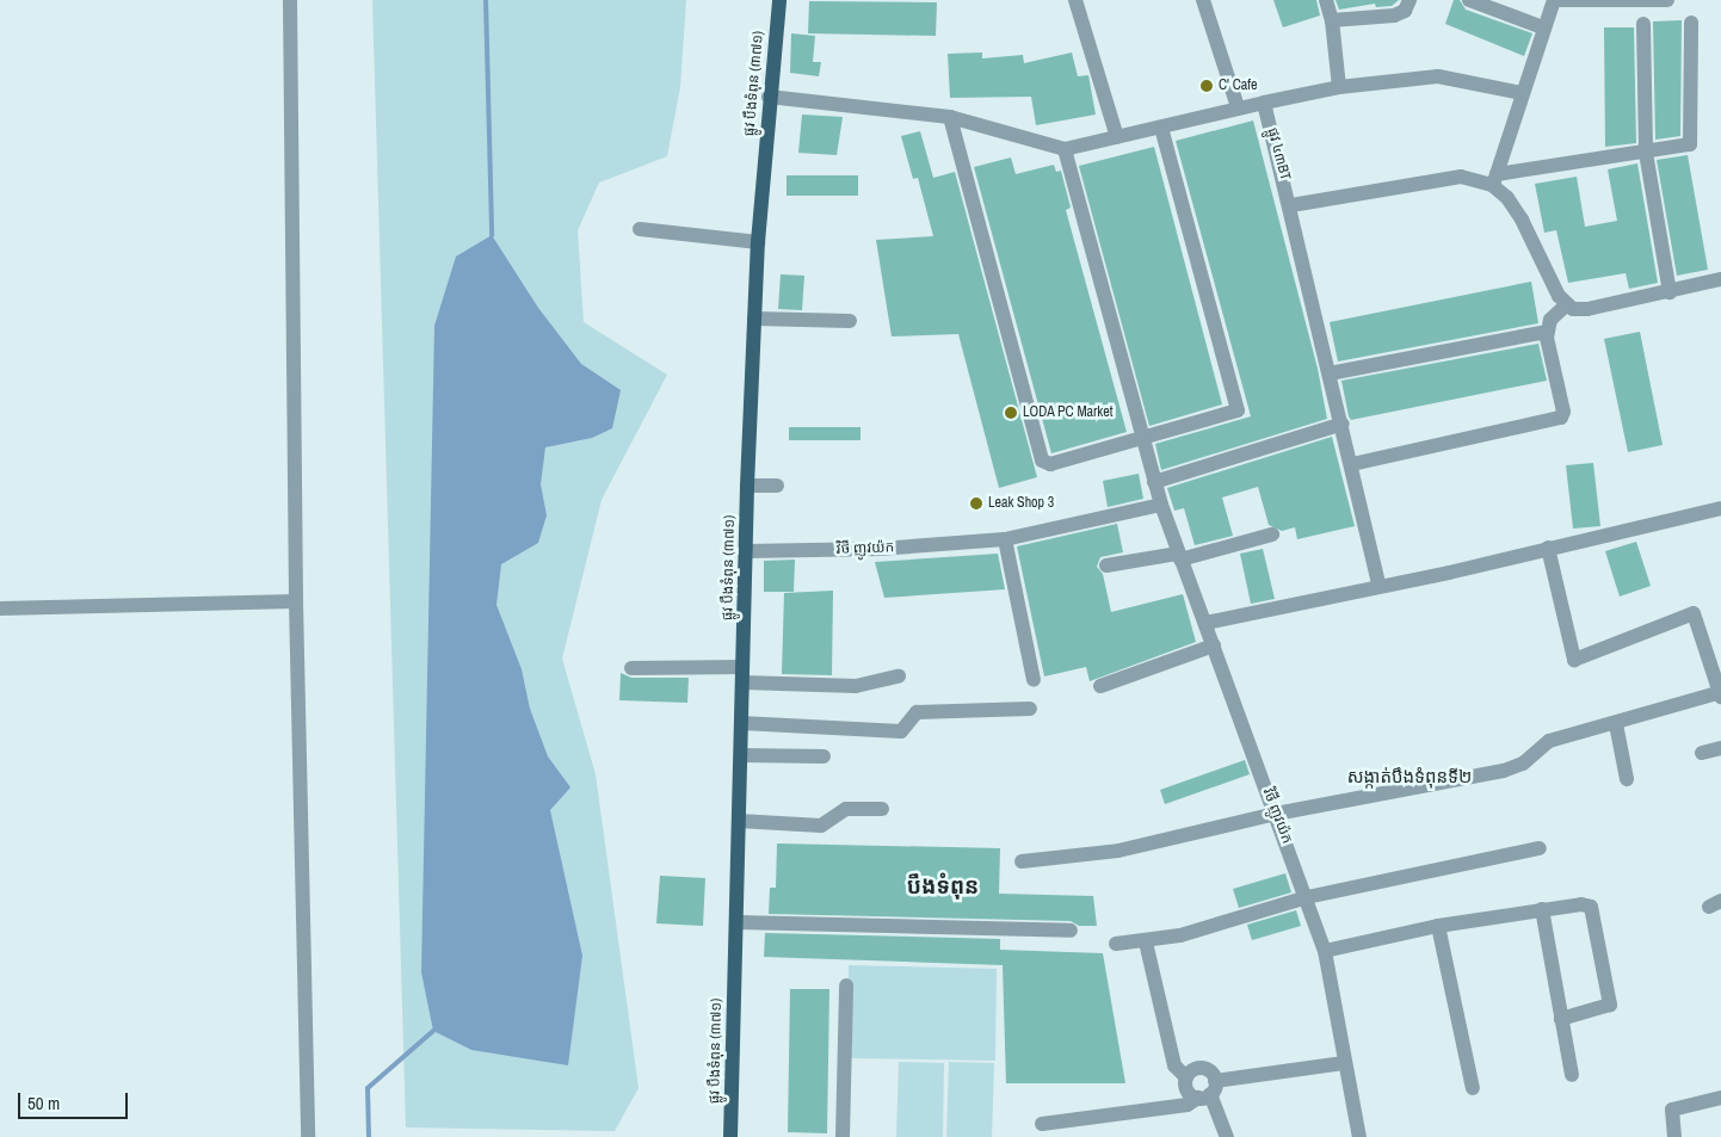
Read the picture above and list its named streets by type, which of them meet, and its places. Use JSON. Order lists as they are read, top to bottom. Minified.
{"streets":{"main road":["ផ្លូវ បឹងទំពុន (៣៧១)"],"street":["ផ្លូវ ៤៣BT","វិថី ញូវយ៉ក"]},"crossings":[["ផ្លូវ បឹងទំពុន (៣៧១)","វិថី ញូវយ៉ក"]],"districts":["សង្កាត់បឹងទំពុនទី២","បឹងទំពុន"],"places":["C' Cafe","LODA PC Market","Leak Shop 3"],"scale_bar":"50 m"}
